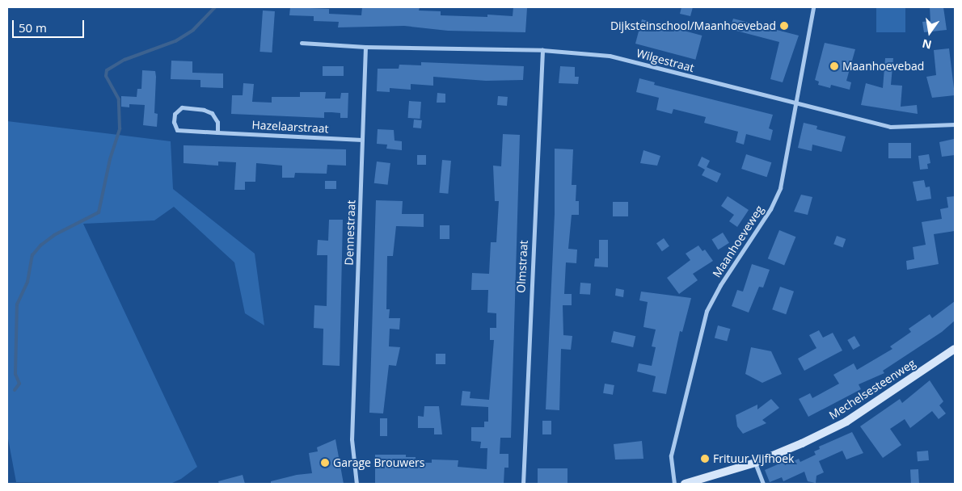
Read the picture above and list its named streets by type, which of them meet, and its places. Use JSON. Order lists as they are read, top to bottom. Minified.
{"streets":{"main road":["Mechelsesteenweg"],"street":["Wilgestraat","Hazelaarstraat","Dennestraat","Maanhoeveweg","Olmstraat"]},"crossings":[["Wilgestraat","Dennestraat"],["Wilgestraat","Maanhoeveweg"],["Wilgestraat","Olmstraat"],["Hazelaarstraat","Dennestraat"]],"places":["Dijksteinschool/Maanhoevebad","Maanhoevebad","Frituur Vijfhoek","Garage Brouwers"],"scale_bar":"50 m","north":"bottom"}
